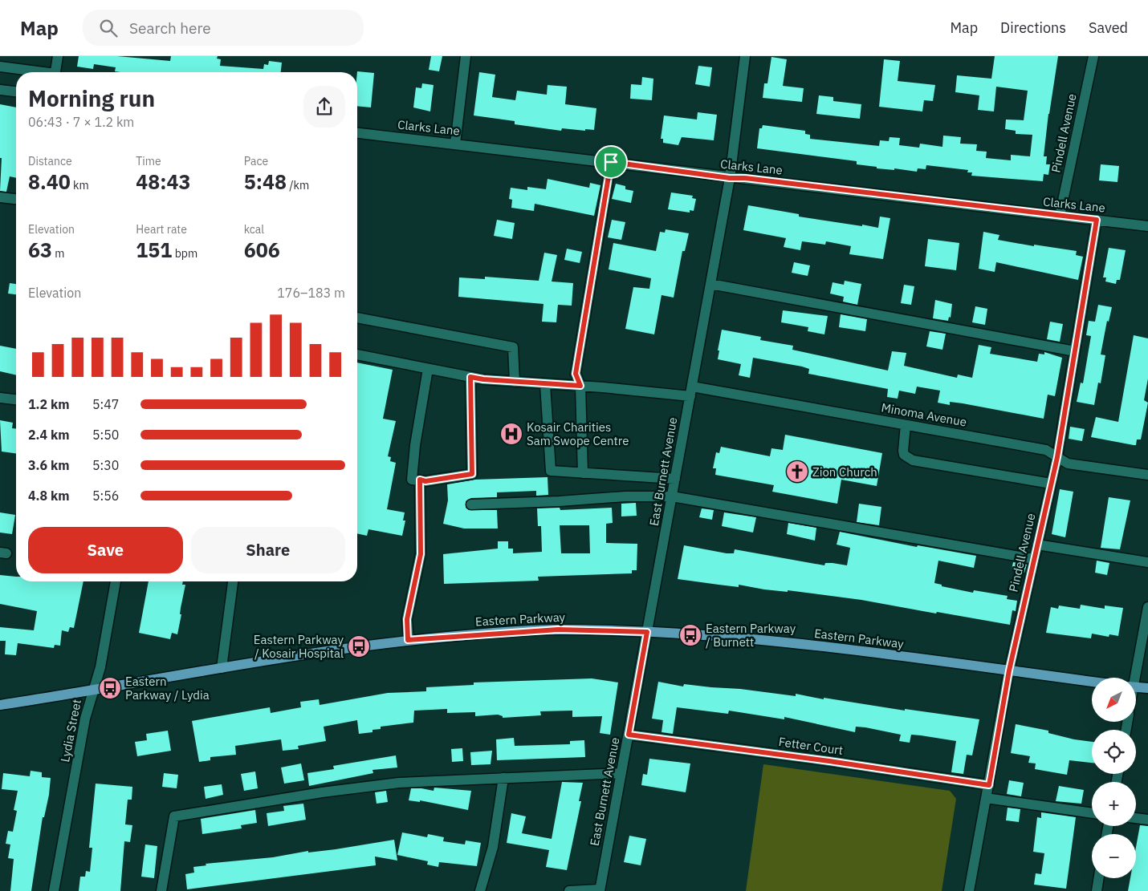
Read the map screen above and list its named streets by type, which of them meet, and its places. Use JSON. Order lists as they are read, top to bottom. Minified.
{"streets":{"main road":["Eastern Parkway"],"street":["Clarks Lane","Pindell Avenue","Minoma Avenue","East Burnett Avenue","Lydia Street","Fetter Court"]},"crossings":[["Clarks Lane","Pindell Avenue"],["Clarks Lane","East Burnett Avenue"],["Pindell Avenue","Minoma Avenue"],["Pindell Avenue","Eastern Parkway"],["Pindell Avenue","Fetter Court"],["Minoma Avenue","East Burnett Avenue"],["East Burnett Avenue","Eastern Parkway"],["East Burnett Avenue","Fetter Court"],["Eastern Parkway","Lydia Street"]],"places":{"hospital":["Kosair Charities Sam Swope Centre"],"church":["Zion Church"],"bus stop":["Eastern Parkway / Burnett","Eastern Parkway / Kosair Hospital","Eastern Parkway / Lydia"]},"north":"bottom left","page":{"header":"Map","search":"Search here","nav":["Map","Directions","Saved"],"heading":["Morning run","06:43 · 7 × 1.2 km"],"stats":[["Distance","8.40 km"],["Time","48:43"],["Pace","5:48 /km"],["Elevation","63 m"],["Heart rate","151 bpm"],["kcal","606"]],"chart":["Elevation","176–183 m"],"list":[{"name":"1.2 km","note":"5:47"},{"name":"2.4 km","note":"5:50"},{"name":"3.6 km","note":"5:30"},{"name":"4.8 km","note":"5:56"}],"buttons":["Save","Share"],"map_buttons":["+","−"]}}
